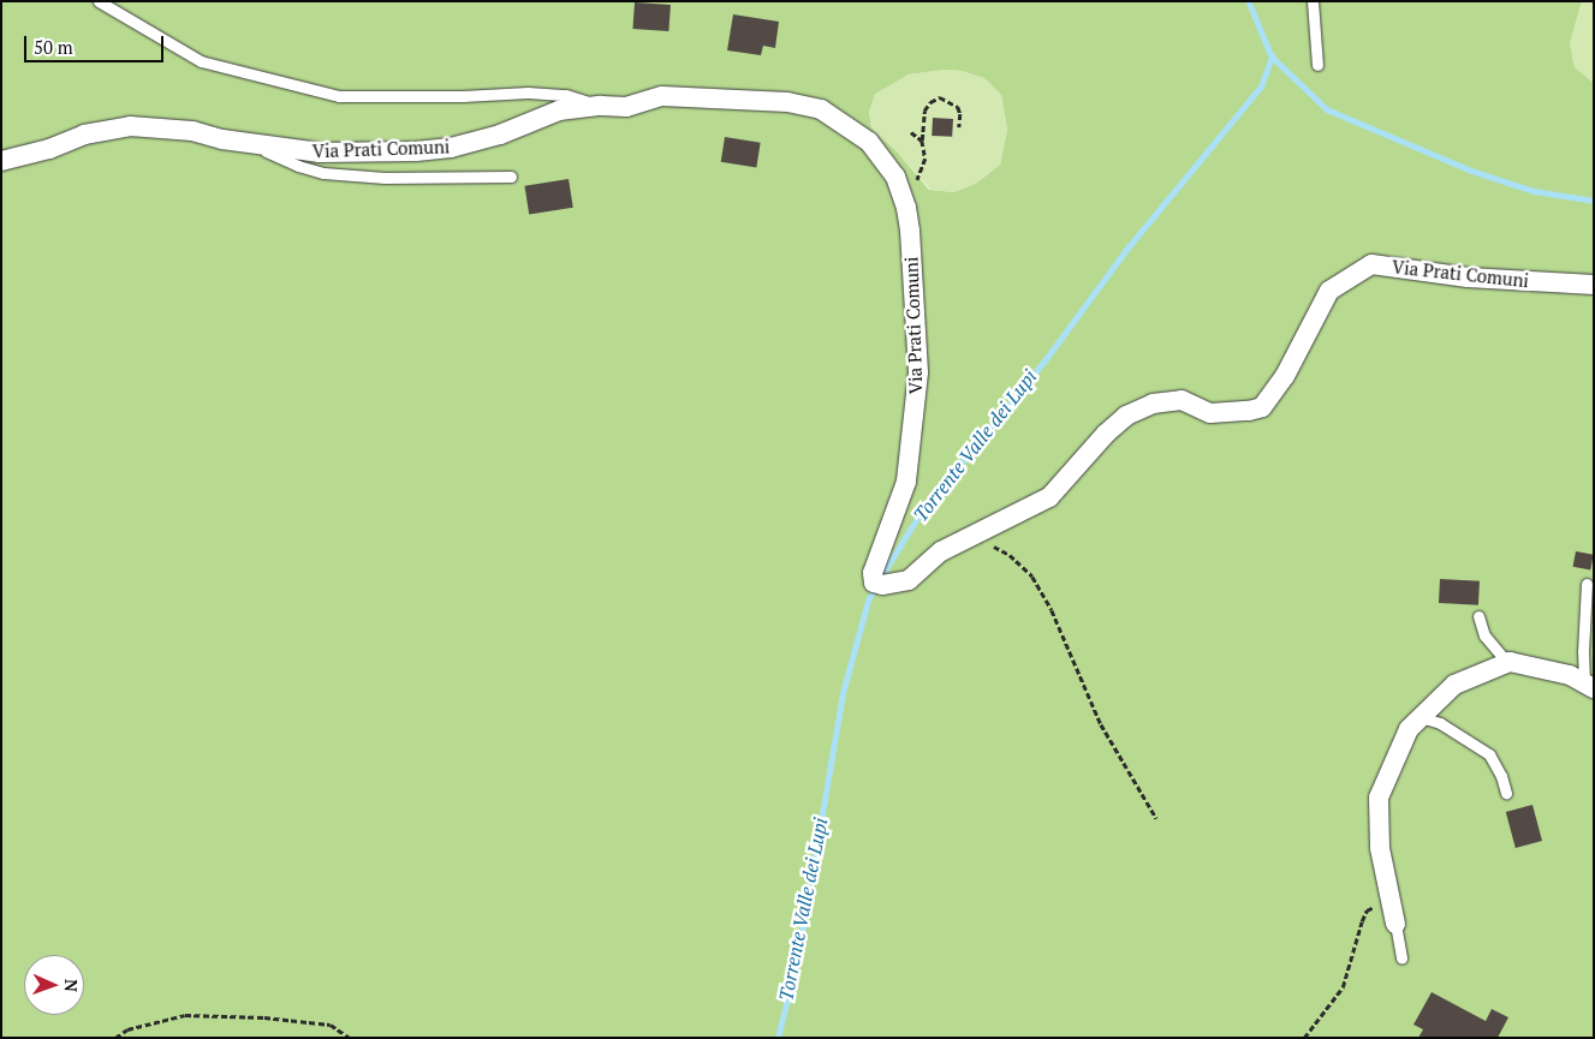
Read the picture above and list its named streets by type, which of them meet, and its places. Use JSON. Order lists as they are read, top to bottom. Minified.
{"streets":{"street":["Via Prati Comuni"]},"water":["Torrente Valle dei Lupi"],"scale_bar":"50 m","north":"right"}
